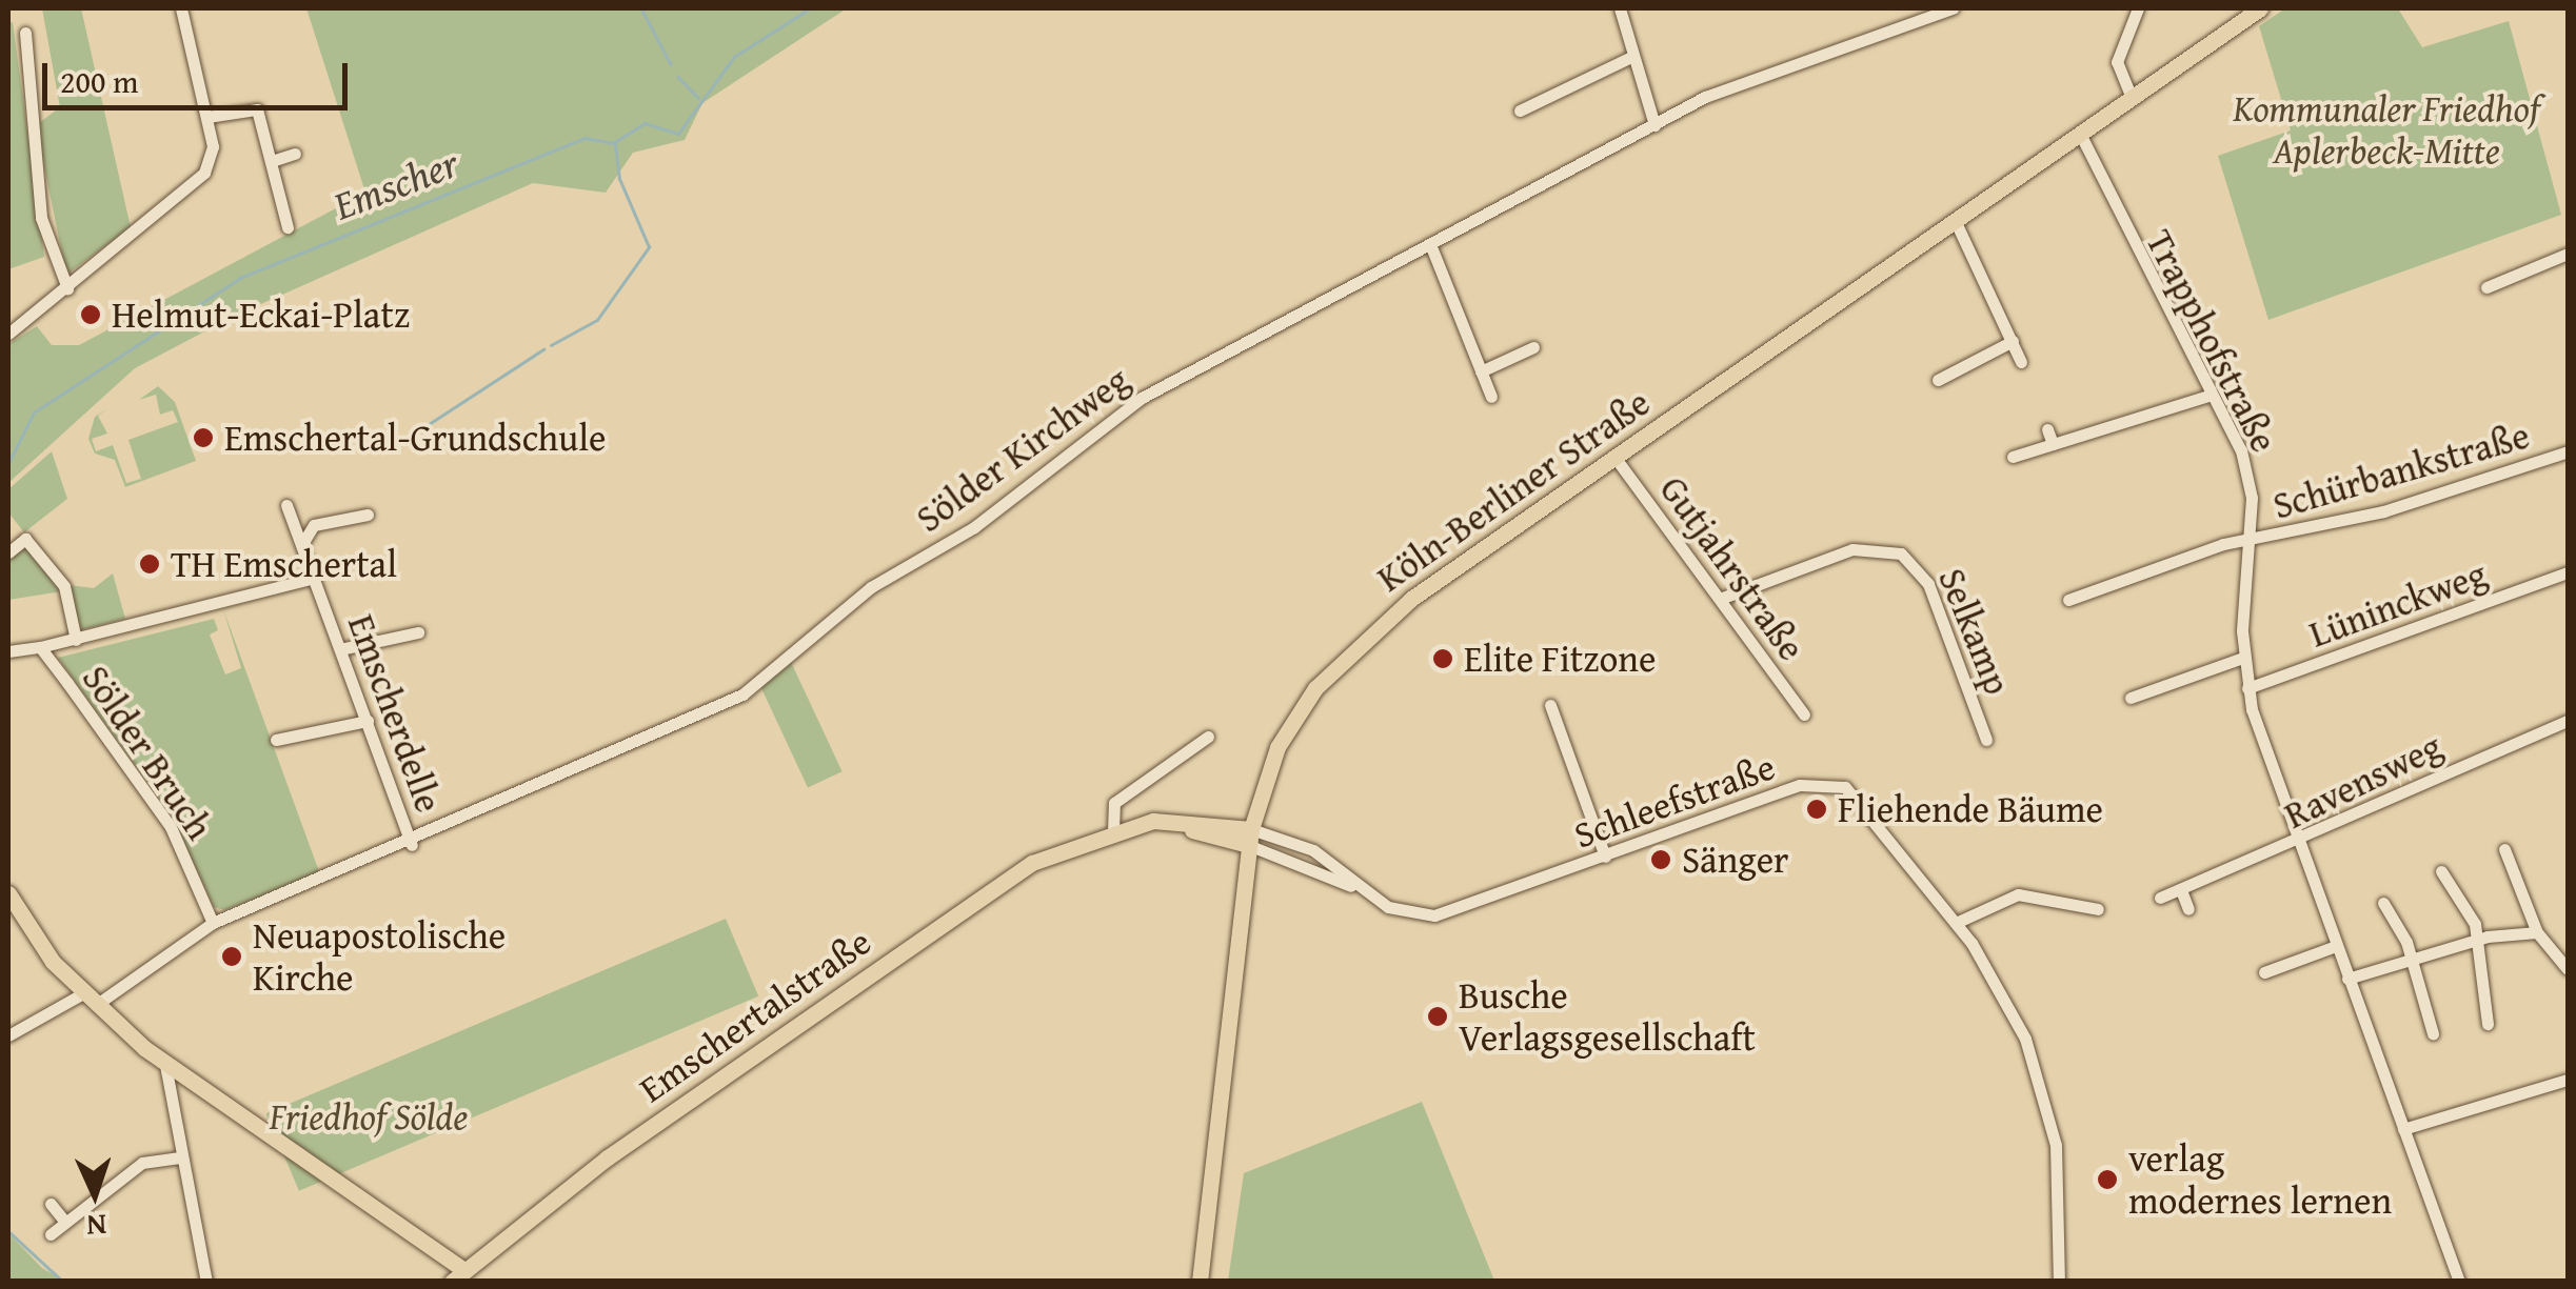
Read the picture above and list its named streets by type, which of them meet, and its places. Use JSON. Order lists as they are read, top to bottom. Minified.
{"streets":{"main road":["Köln-Berliner Straße","Emschertalstraße"],"street":["Trapphofstraße","Sölder Kirchweg","Schürbankstraße","Gutjahrstraße","Lüninckweg","Selkamp","Emscherdelle","Sölder Bruch","Ravensweg","Schleefstraße"]},"crossings":[["Trapphofstraße","Schürbankstraße"],["Trapphofstraße","Köln-Berliner Straße"],["Trapphofstraße","Lüninckweg"],["Trapphofstraße","Ravensweg"],["Sölder Kirchweg","Emscherdelle"],["Sölder Kirchweg","Sölder Bruch"],["Köln-Berliner Straße","Gutjahrstraße"],["Köln-Berliner Straße","Schleefstraße"],["Köln-Berliner Straße","Emschertalstraße"],["Gutjahrstraße","Selkamp"],["Schleefstraße","Emschertalstraße"]],"water":["Emscher"],"parks":["Kommunaler Friedhof Aplerbeck-Mitte","Friedhof Sölde"],"places":["Helmut-Eckai-Platz","Emschertal-Grundschule","TH Emschertal","Elite Fitzone","Fliehende Bäume","Sänger","Neuapostolische Kirche","Busche Verlagsgesellschaft","verlag modernes lernen"],"scale_bar":"200 m","north":"bottom"}
